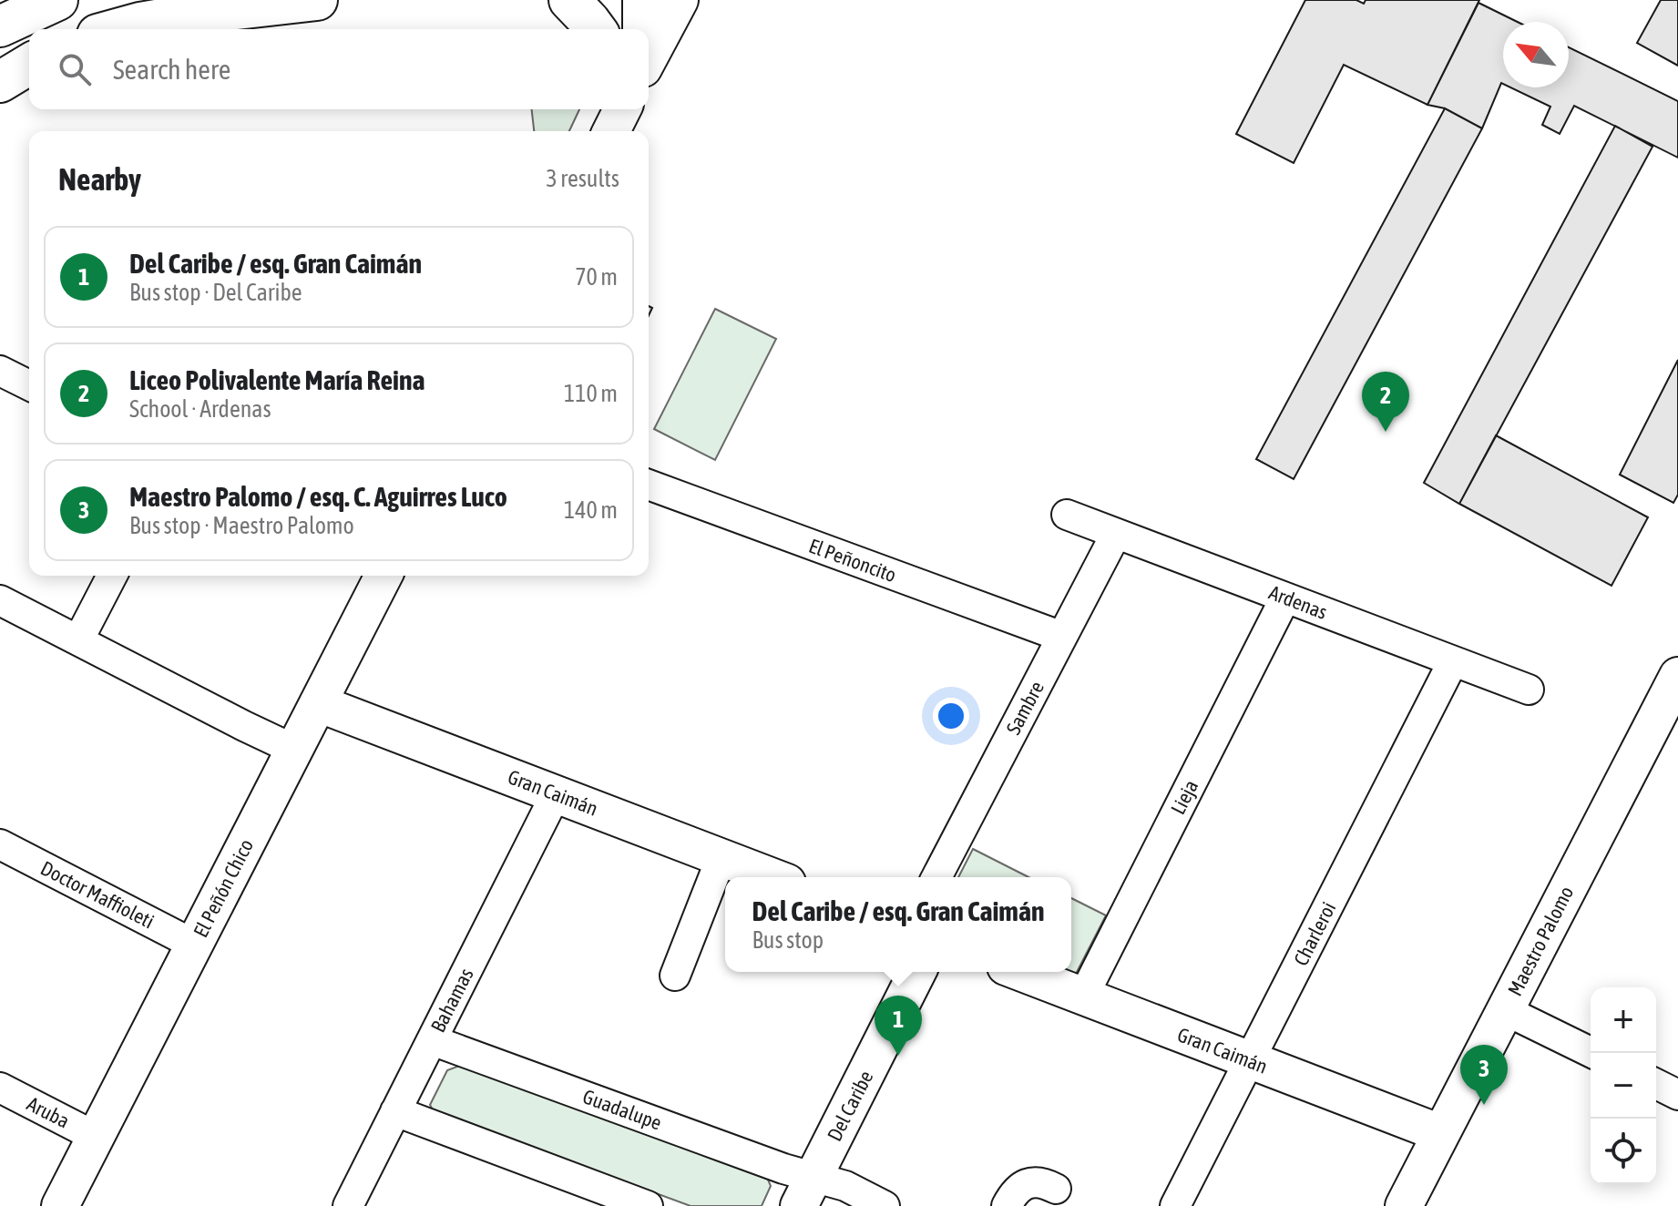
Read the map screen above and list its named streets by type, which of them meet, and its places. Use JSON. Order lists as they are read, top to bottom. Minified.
{"streets":{"street":["El Peñoncito","Ardenas","Sambre","Gran Caimán","Lieja","El Peñón Chico","Doctor Maffioleti","Charleroi","Maestro Palomo","Bahamas","Del Caribe","Guadalupe","Aruba"]},"crossings":[["El Peñoncito","Sambre"],["Ardenas","Sambre"],["Ardenas","Lieja"],["Ardenas","Charleroi"],["Gran Caimán","Lieja"],["Gran Caimán","El Peñón Chico"],["Gran Caimán","Charleroi"],["Gran Caimán","Maestro Palomo"],["Gran Caimán","Bahamas"],["El Peñón Chico","Doctor Maffioleti"],["El Peñón Chico","Aruba"],["Bahamas","Guadalupe"],["Del Caribe","Guadalupe"]],"north":"top left","page":{"search":"Search here","heading":["Nearby","3 results"],"list":[{"mark":"1","name":"Del Caribe / esq. Gran Caimán","note":"Bus stop · Del Caribe","value":"70 m"},{"mark":"2","name":"Liceo Polivalente María Reina","note":"School · Ardenas","value":"110 m"},{"mark":"3","name":"Maestro Palomo / esq. C. Aguirres Luco","note":"Bus stop · Maestro Palomo","value":"140 m"}],"pins":["2","1","3"],"popup":["Del Caribe / esq. Gran Caimán","Bus stop"],"map_buttons":["+","−"]}}
